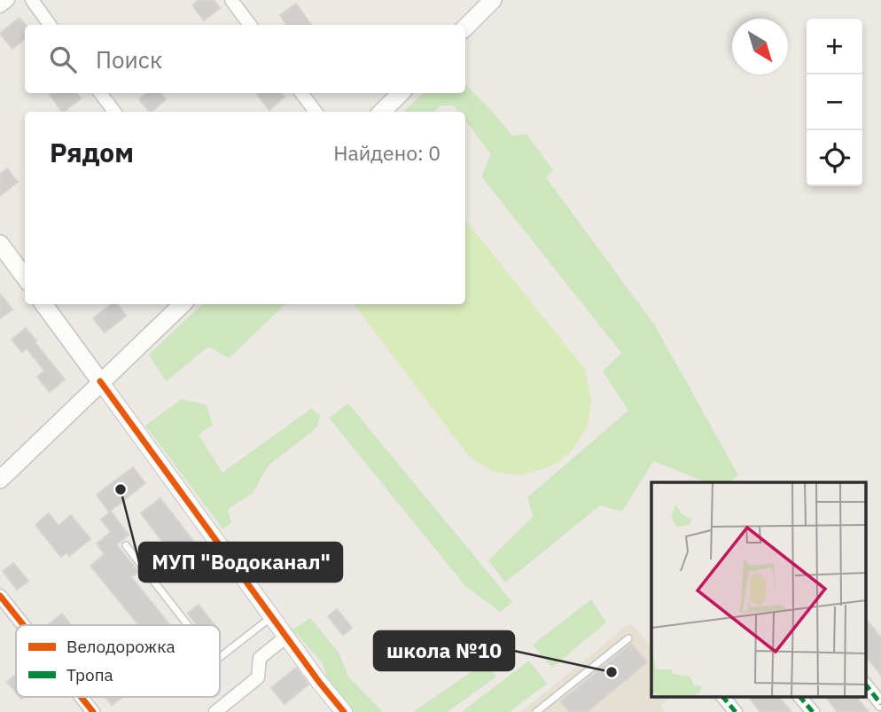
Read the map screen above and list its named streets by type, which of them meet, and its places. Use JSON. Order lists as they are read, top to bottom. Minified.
{"places":["МУП \"Водоканал\"","школа №10"],"legend":["Велодорожка","Тропа"],"north":"bottom right","page":{"map_buttons":["+","−"],"search":"Поиск","heading":["Рядом","Найдено: 0"]}}
